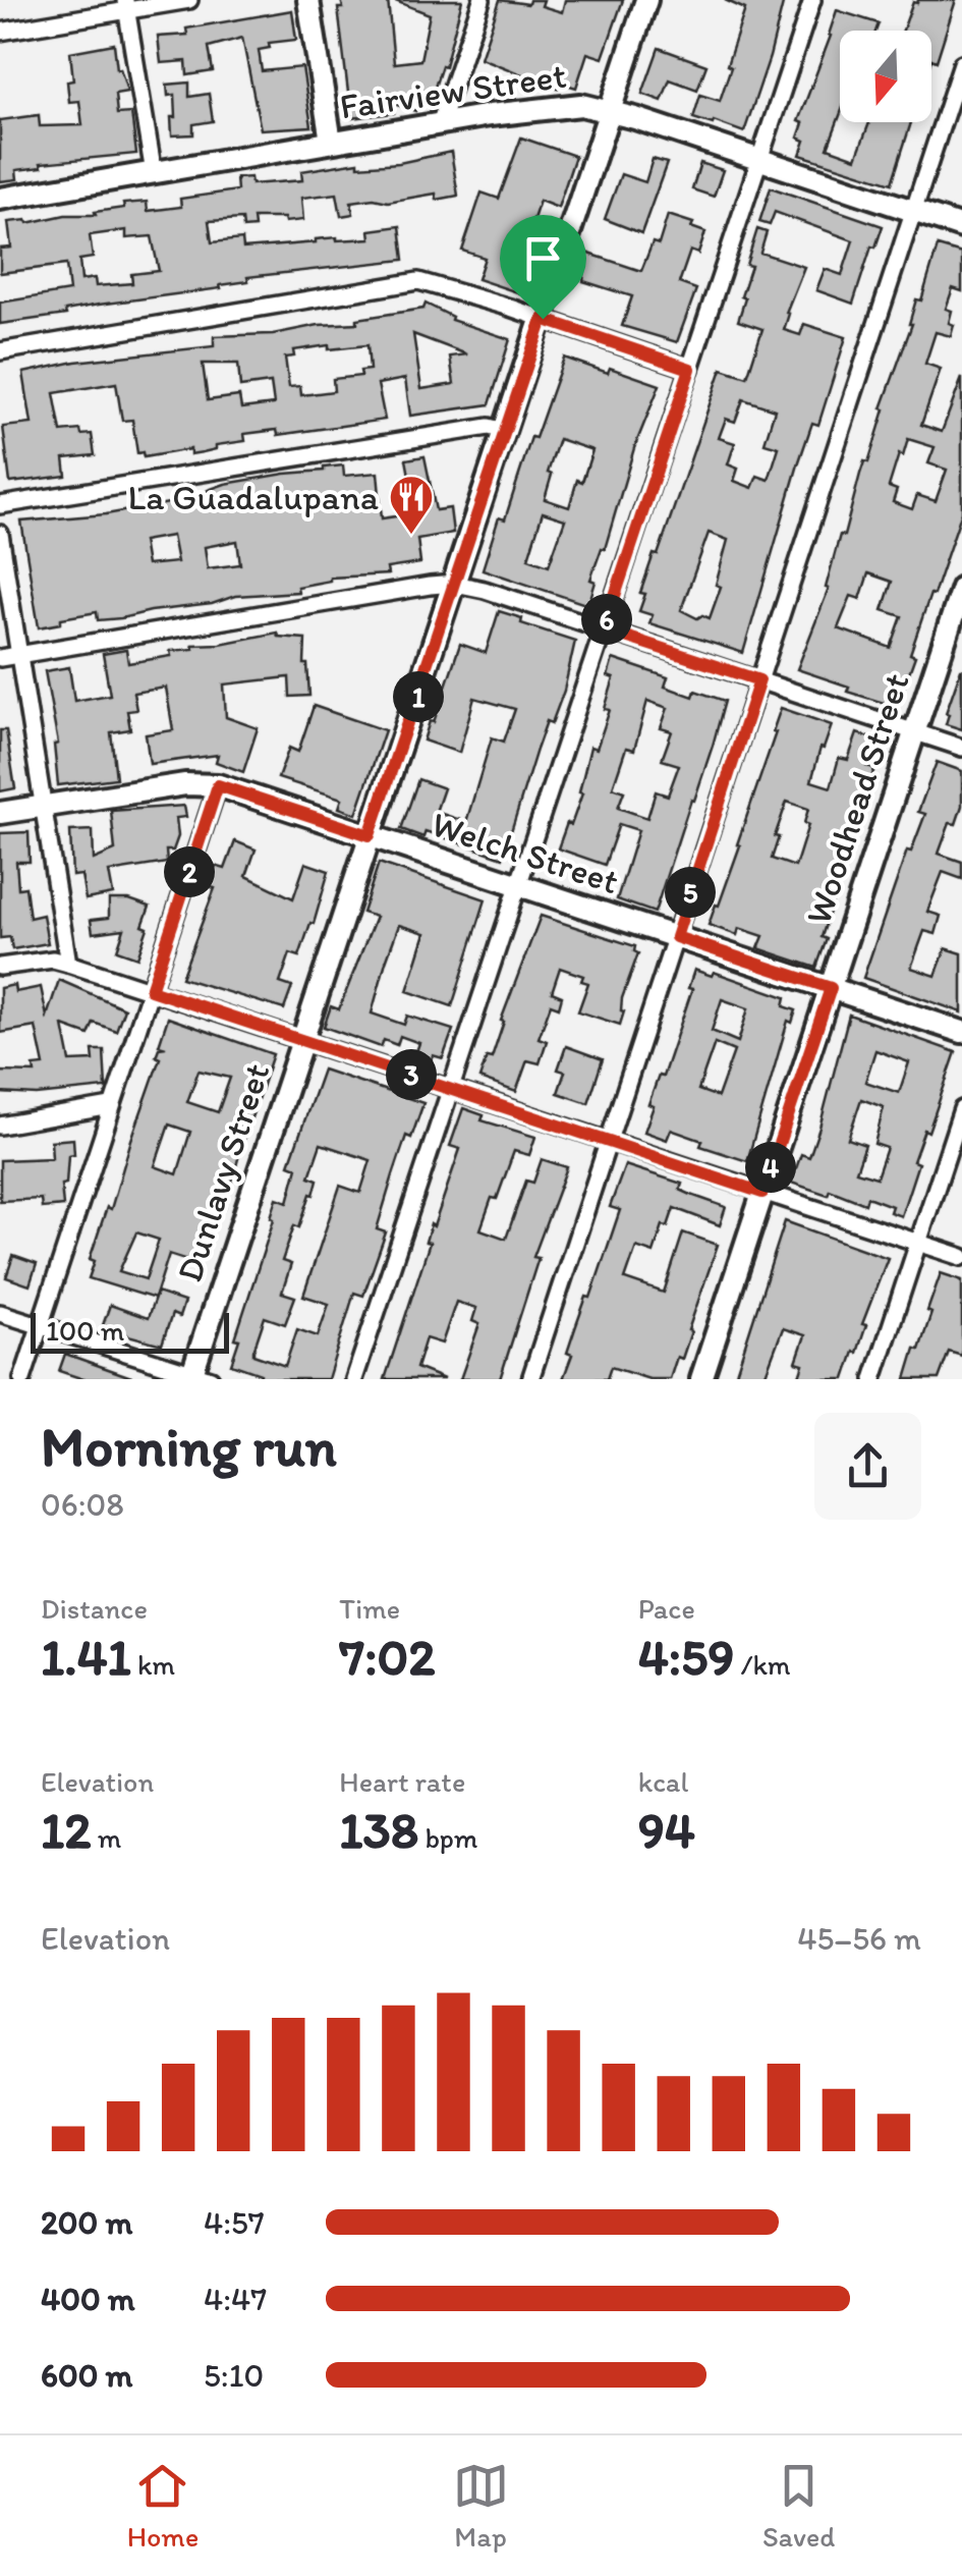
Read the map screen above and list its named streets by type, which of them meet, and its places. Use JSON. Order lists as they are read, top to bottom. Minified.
{"streets":{"street":["Fairview Street","Woodhead Street","Welch Street","Dunlavy Street"]},"crossings":[["Fairview Street","Dunlavy Street"],["Woodhead Street","Welch Street"],["Welch Street","Dunlavy Street"]],"places":{"restaurant":["La Guadalupana"]},"scale_bar":"100 m","north":"bottom","page":{"pins":["6","1","2","5","3","4"],"scale":"100 m","heading":["Morning run","06:08"],"stats":[["Distance","1.41 km"],["Time","7:02"],["Pace","4:59 /km"],["Elevation","12 m"],["Heart rate","138 bpm"],["kcal","94"]],"chart":["Elevation","45–56 m"],"list":[{"name":"200 m","note":"4:57"},{"name":"400 m","note":"4:47"},{"name":"600 m","note":"5:10"}],"tabs":["Home","Map","Saved"]}}
